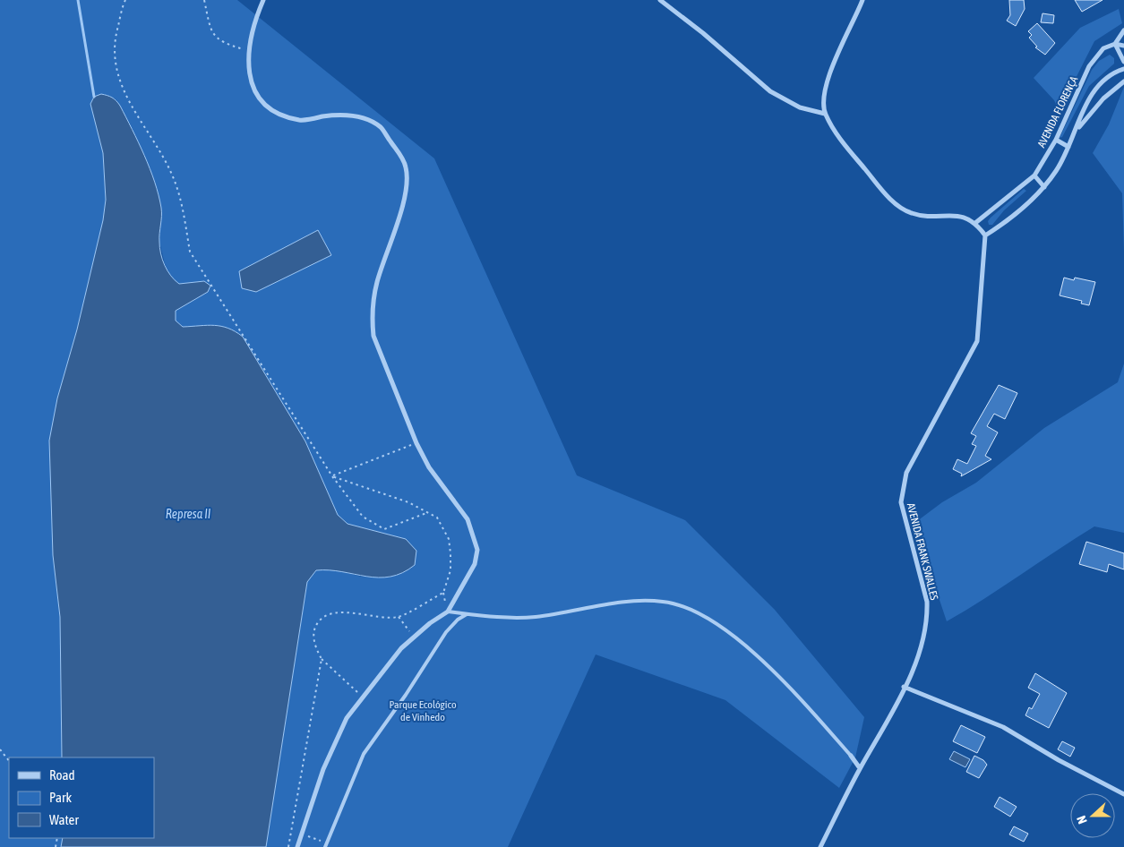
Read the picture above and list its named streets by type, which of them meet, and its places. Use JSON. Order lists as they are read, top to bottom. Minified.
{"streets":{"street":["AVENIDA FLORENÇA","AVENIDA FRANK SWALLES"]},"crossings":[["AVENIDA FLORENÇA","AVENIDA FRANK SWALLES"]],"water":["Represa II"],"parks":["Parque Ecológico de Vinhedo"],"legend":["Road","Park","Water"],"north":"left"}
